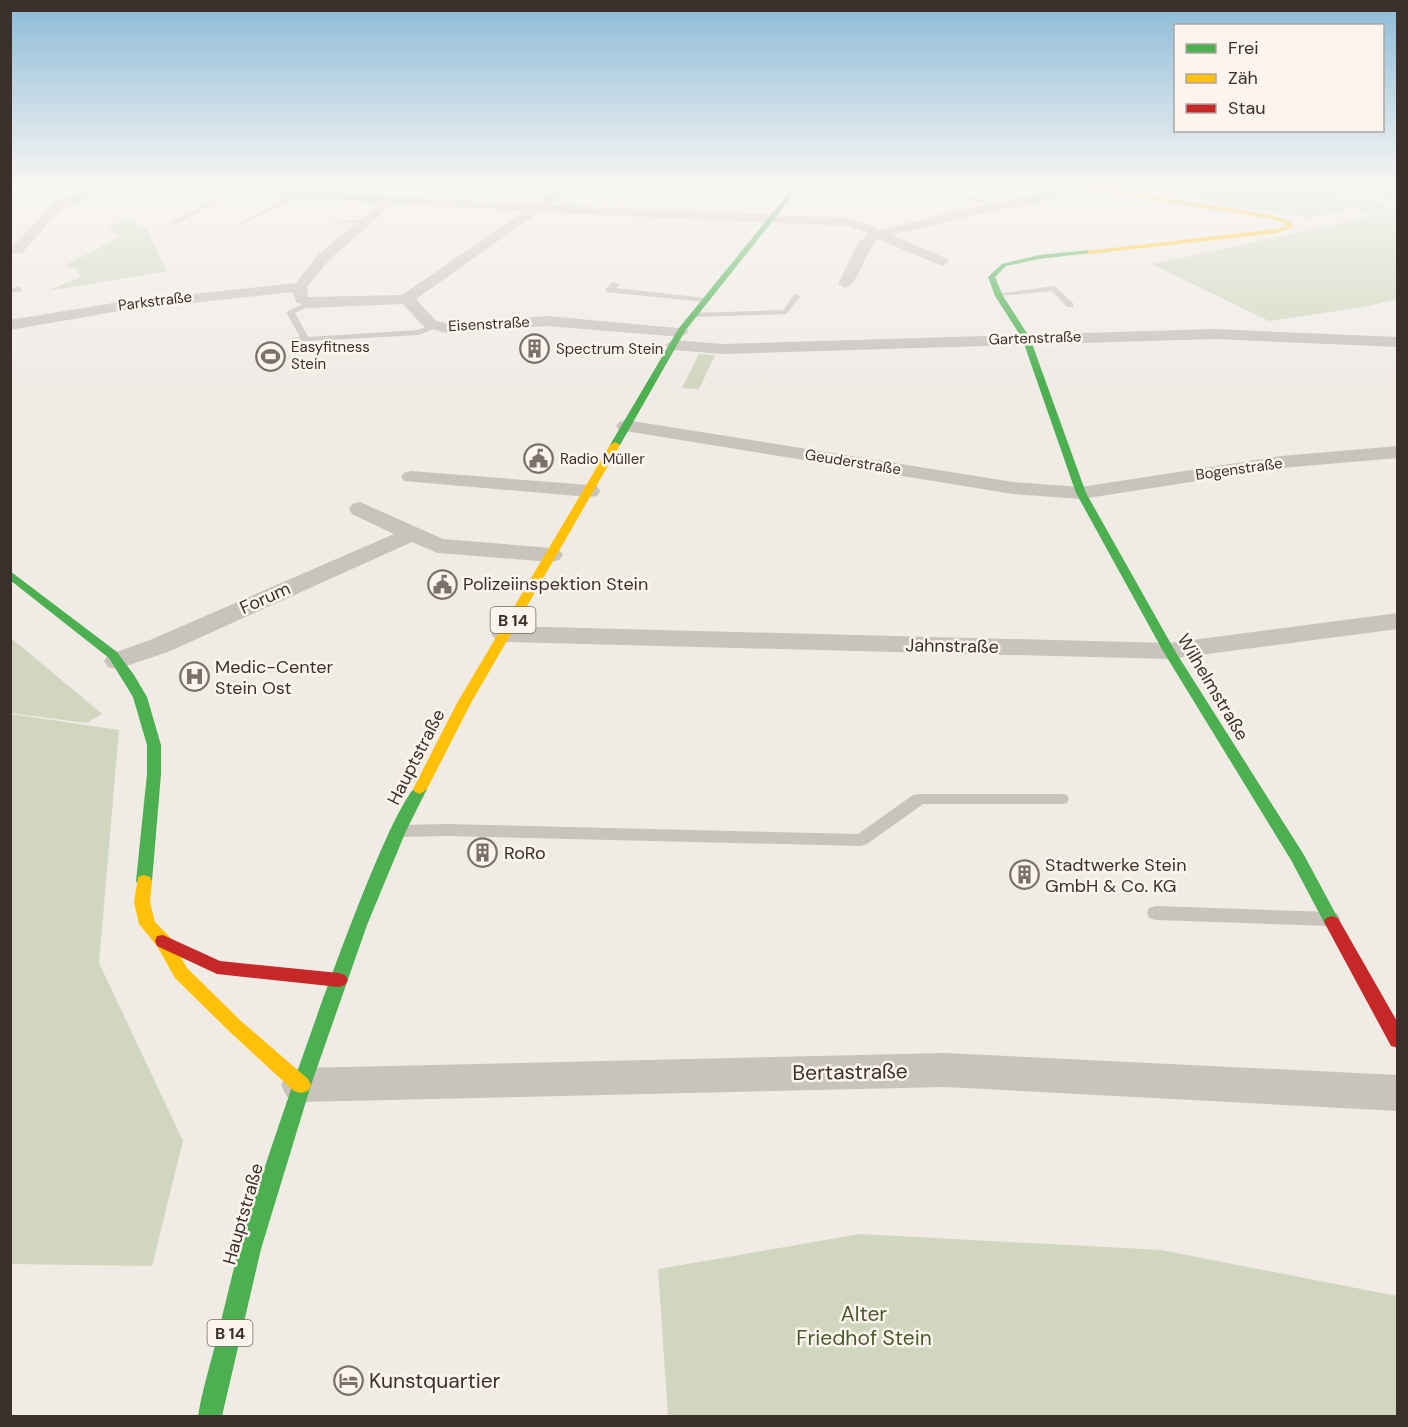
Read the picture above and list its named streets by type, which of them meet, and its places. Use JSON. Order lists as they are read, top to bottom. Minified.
{"streets":{"street":["Parkstraße","Eisenstraße","Gartenstraße","Geuderstraße","Bogenstraße","Forum","B 14","Jahnstraße","Wilhelmstraße","Hauptstraße","Bertastraße"]},"crossings":[["Eisenstraße","Gartenstraße"],["Eisenstraße","Hauptstraße"],["Gartenstraße","Wilhelmstraße"],["Gartenstraße","Hauptstraße"],["Geuderstraße","Bogenstraße"],["Geuderstraße","Wilhelmstraße"],["Geuderstraße","Hauptstraße"],["Bogenstraße","Wilhelmstraße"],["Jahnstraße","Wilhelmstraße"],["Jahnstraße","Hauptstraße"],["Hauptstraße","Bertastraße"]],"parks":["Alter Friedhof Stein"],"places":{"building":["Spectrum Stein","RoRo","Stadtwerke Stein GmbH & Co. KG"],"sports":["Easyfitness Stein"],"public building":["Radio Müller","Polizeiinspektion Stein"],"hospital":["Medic-Center Stein Ost"],"hotel":["Kunstquartier"]},"legend":["Frei","Zäh","Stau"]}
